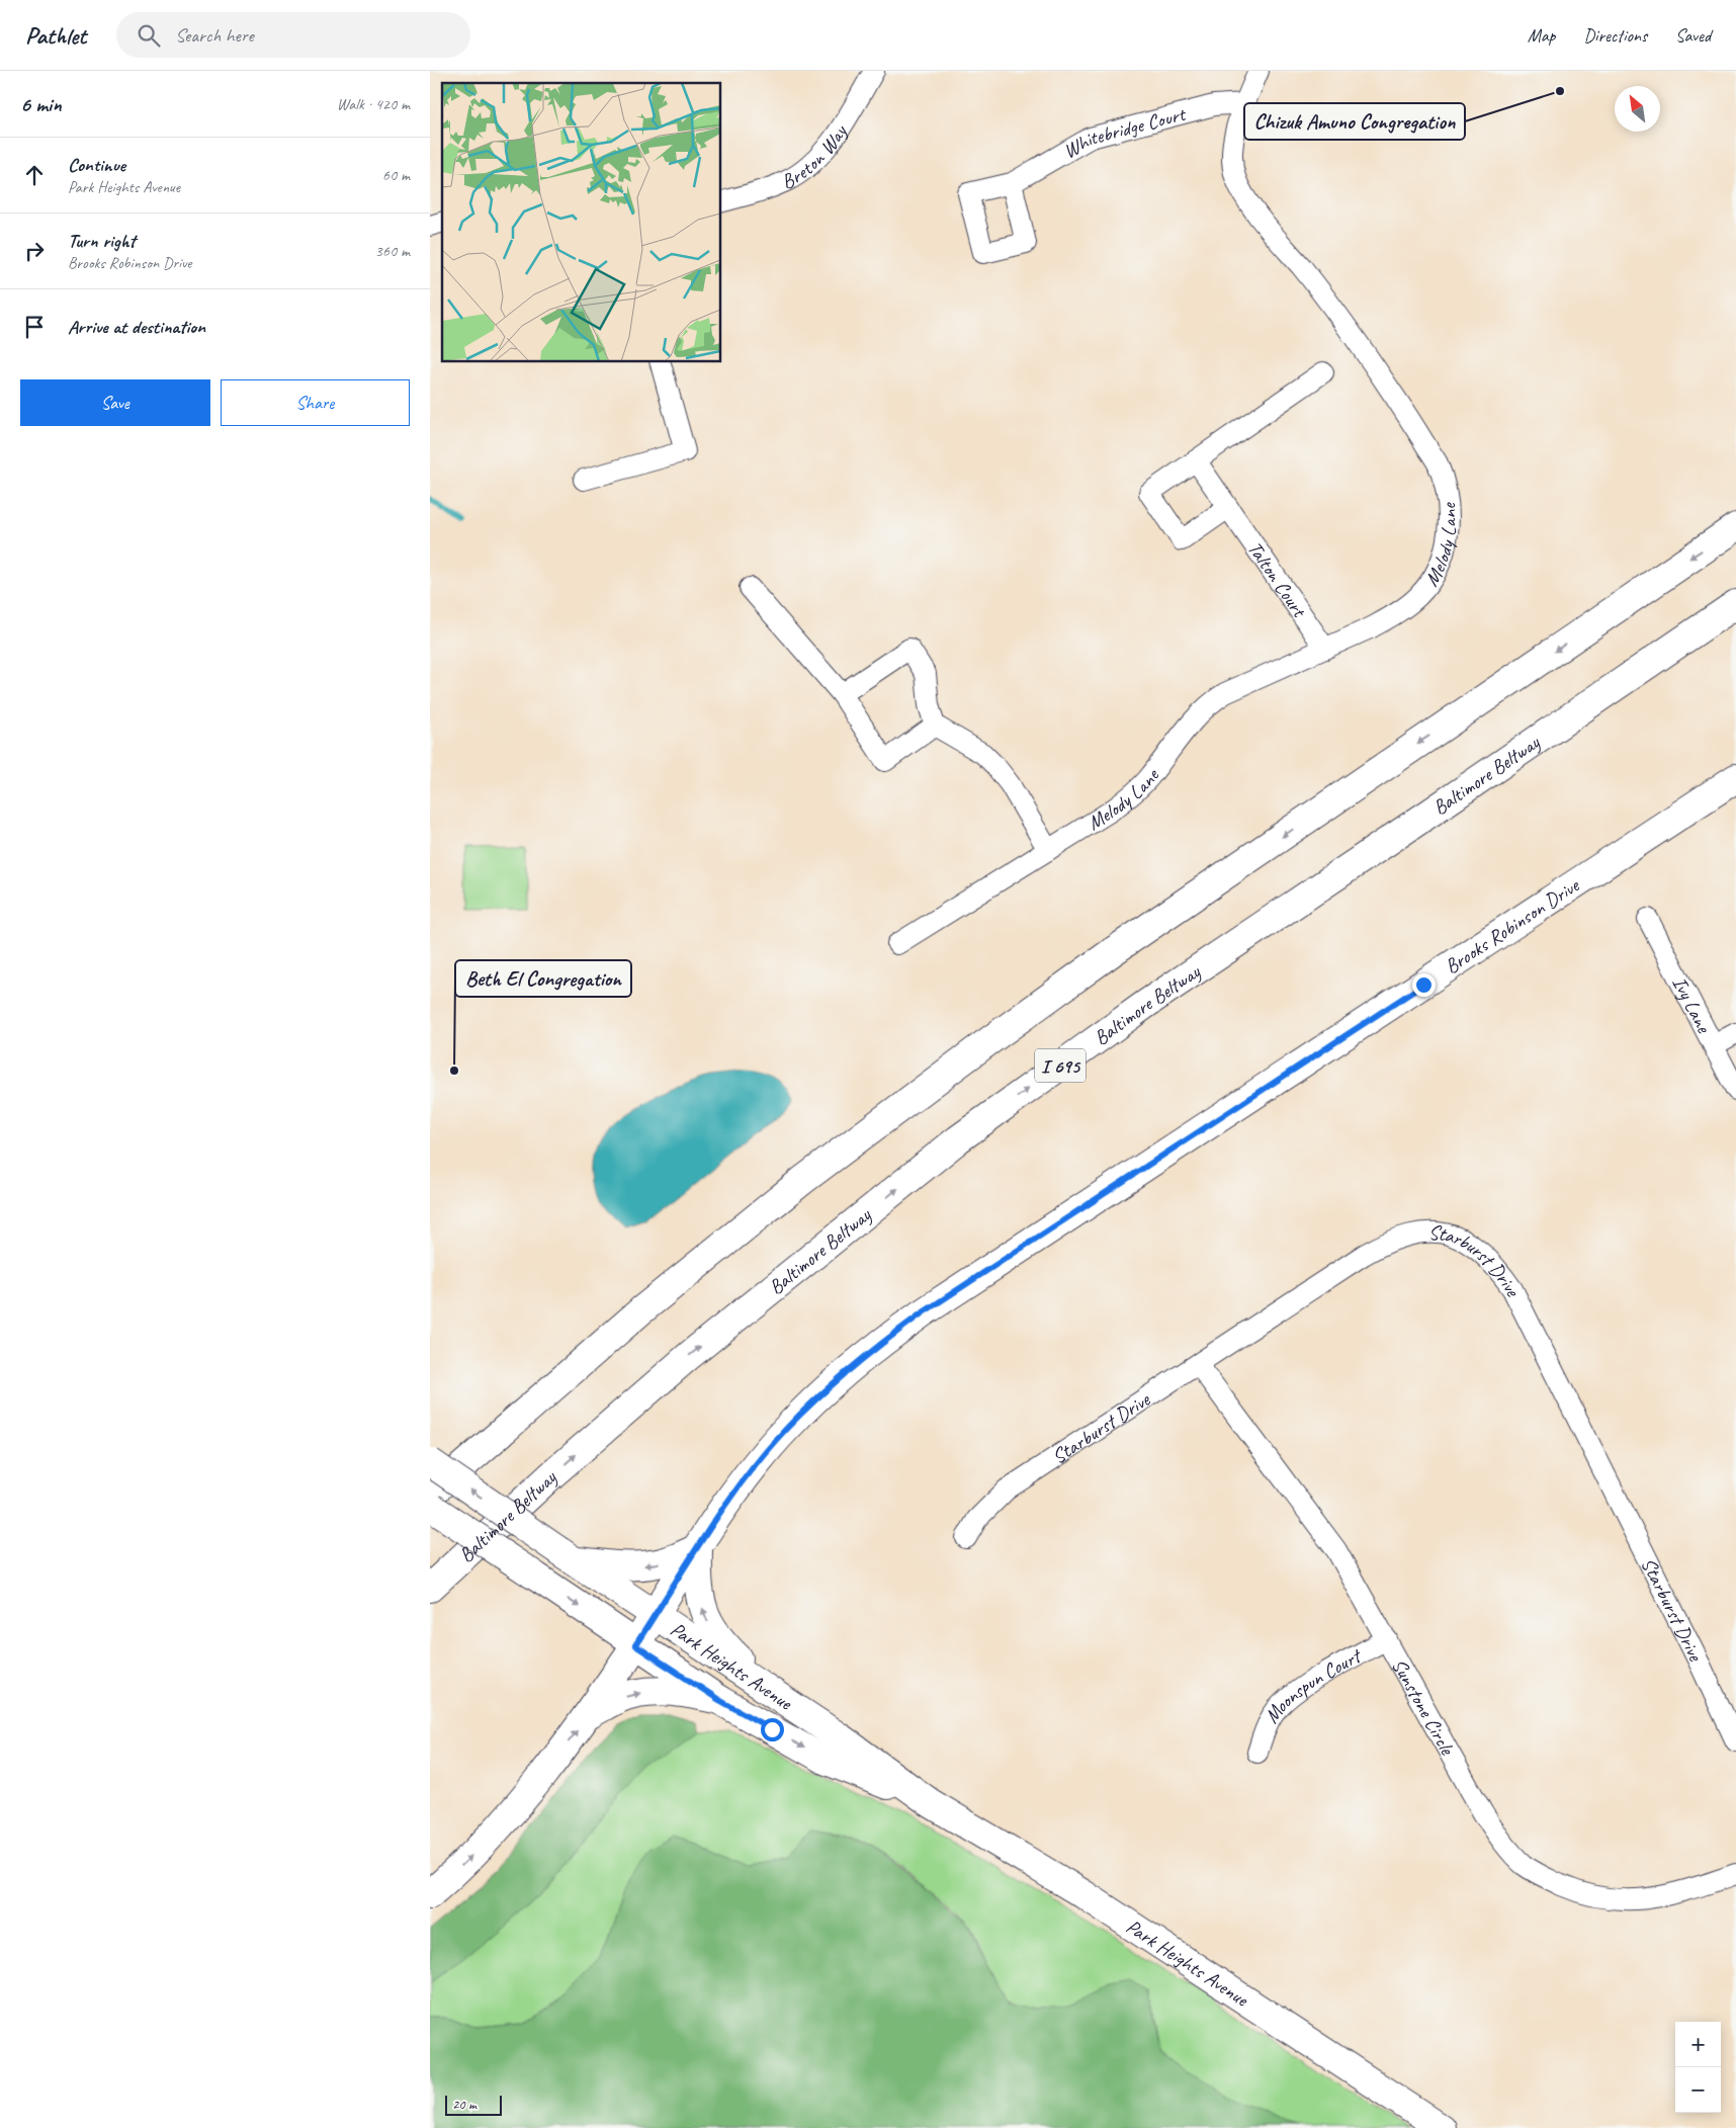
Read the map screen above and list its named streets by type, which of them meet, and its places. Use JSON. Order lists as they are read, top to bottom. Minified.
{"streets":{"main road":["Baltimore Beltway","Brooks Robinson Drive","I 695","Park Heights Avenue"],"street":["Whitebridge Court","Breton Way","Melody Lane","Talton Court","Ivy Lane","Starburst Drive","Moonspun Court","Sunstone Circle"]},"crossings":[["Whitebridge Court","Melody Lane"],["Melody Lane","Talton Court"],["Brooks Robinson Drive","Park Heights Avenue"],["Starburst Drive","Sunstone Circle"],["Moonspun Court","Sunstone Circle"]],"places":["Chizuk Amuno Congregation","Beth El Congregation"],"scale_bar":"20 m","north":"top left","page":{"header":"Pathlet","search":"Search here","nav":["Map","Directions","Saved"],"heading":["6 min","Walk · 420 m"],"list":[["Continue","Park Heights Avenue","60 m"],["Turn right","Brooks Robinson Drive","360 m"],"Arrive at destination"],"buttons":["Save","Share"],"map_buttons":["+","−"],"scale":"20 m"}}
